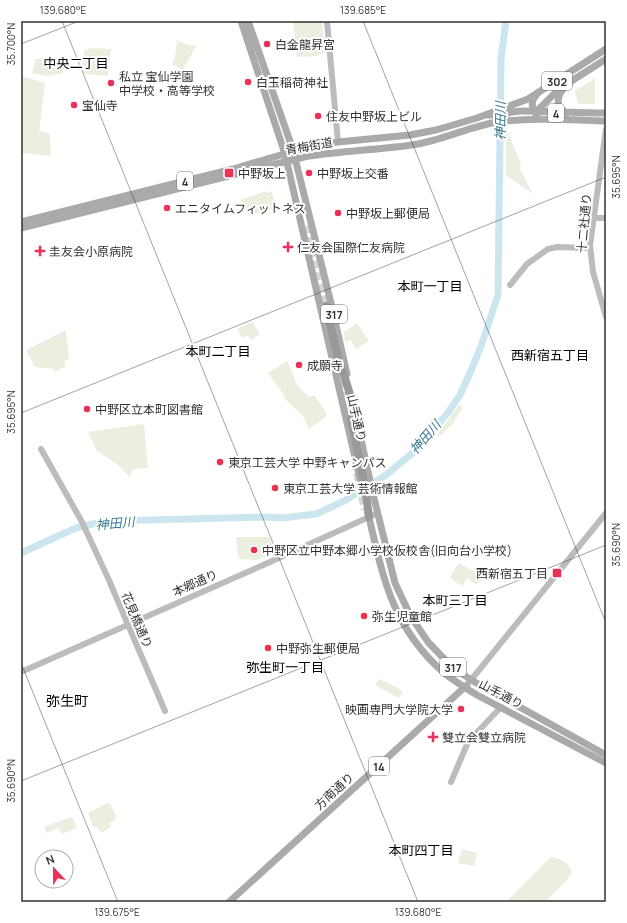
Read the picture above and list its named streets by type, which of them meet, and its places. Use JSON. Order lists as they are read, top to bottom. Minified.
{"streets":{"main road":["302","4","青梅街道","317","山手通り","14","方南通り"],"street":["十二社通り","本郷通り","花見橋通り"]},"crossings":[["302","青梅街道"],["青梅街道","山手通り"],["山手通り","本郷通り"],["山手通り","方南通り"],["本郷通り","花見橋通り"]],"districts":["中央二丁目","本町一丁目","本町二丁目","西新宿五丁目","本町三丁目","弥生町一丁目","弥生町","本町四丁目"],"water":["神田川"],"places":{"other":["白金龍昇宮","白玉稲荷神社","私立 宝仙学園 中学校・高等学校","宝仙寺","住友中野坂上ビル","中野坂上交番","エニタイムフィットネス","中野坂上郵便局","成願寺","中野区立本町図書館","東京工芸大学 中野キャンパス","東京工芸大学 芸術情報館","中野区立中野本郷小学校仮校舎(旧向台小学校)","弥生児童館","中野弥生郵便局","映画専門大学院大学"],"transit":["中野坂上","西新宿五丁目"],"health":["仁友会国際仁友病院","圭友会小原病院","雙立会雙立病院"]},"north":"top","coordinates":["139.680°E","139.685°E","35.700°N","35.695°N","35.690°N","139.675°E"]}
